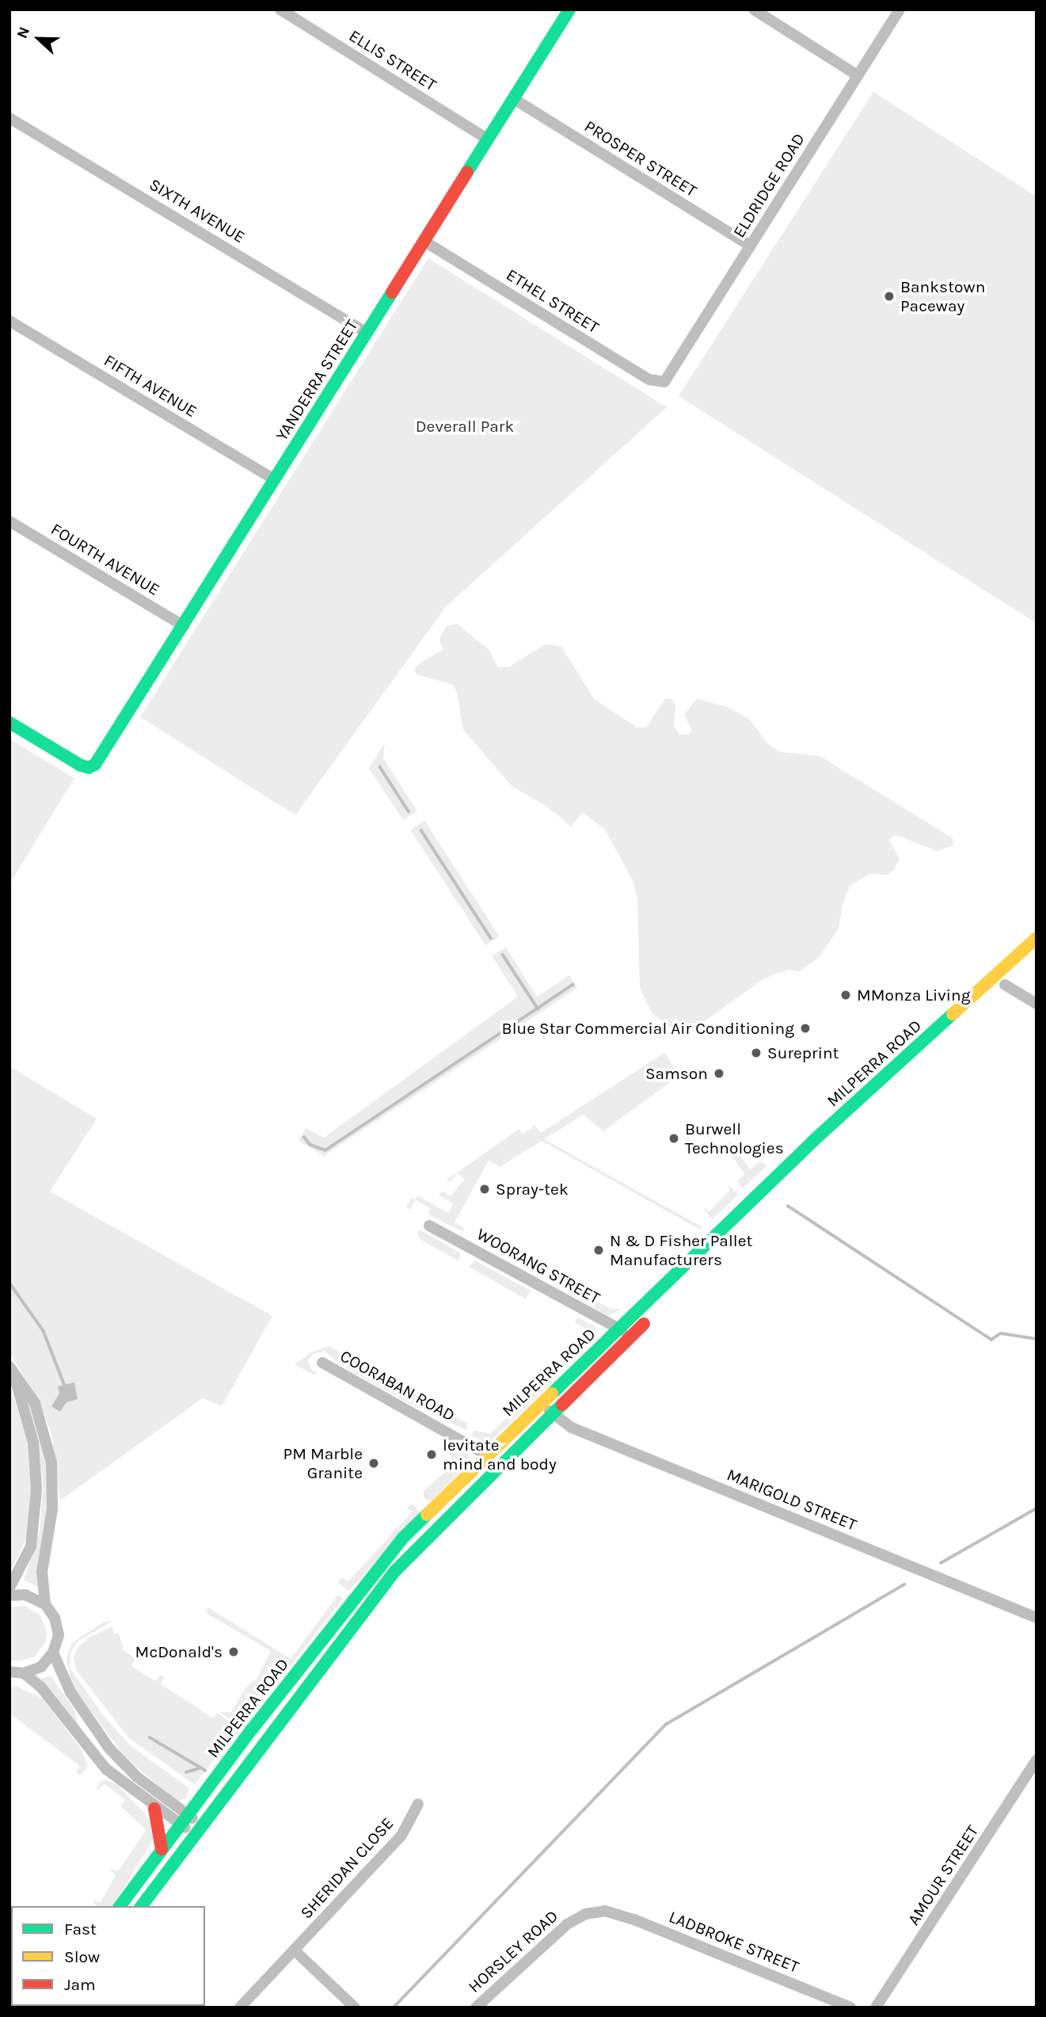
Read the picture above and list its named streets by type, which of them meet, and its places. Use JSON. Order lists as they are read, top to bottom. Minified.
{"streets":{"main road":["YANDERRA STREET","MILPERRA ROAD"],"street":["ELLIS STREET","PROSPER STREET","ELDRIDGE ROAD","SIXTH AVENUE","ETHEL STREET","FIFTH AVENUE","FOURTH AVENUE","WOORANG STREET","COORABAN ROAD","MARIGOLD STREET","SHERIDAN CLOSE","AMOUR STREET","LADBROKE STREET","HORSLEY ROAD"]},"crossings":[["ELLIS STREET","YANDERRA STREET"],["PROSPER STREET","ELDRIDGE ROAD"],["PROSPER STREET","YANDERRA STREET"],["ELDRIDGE ROAD","ETHEL STREET"],["SIXTH AVENUE","YANDERRA STREET"],["ETHEL STREET","YANDERRA STREET"],["YANDERRA STREET","FIFTH AVENUE"],["YANDERRA STREET","FOURTH AVENUE"],["MILPERRA ROAD","WOORANG STREET"],["MILPERRA ROAD","COORABAN ROAD"],["MILPERRA ROAD","MARIGOLD STREET"],["LADBROKE STREET","HORSLEY ROAD"]],"parks":["Deverall Park"],"places":["Bankstown Paceway","MMonza Living","Blue Star Commercial Air Conditioning","Sureprint","Samson","Burwell Technologies","Spray-tek","N & D Fisher Pallet Manufacturers","levitate mind and body","PM Marble Granite","McDonald's"],"legend":["Fast","Slow","Jam"],"north":"left"}
